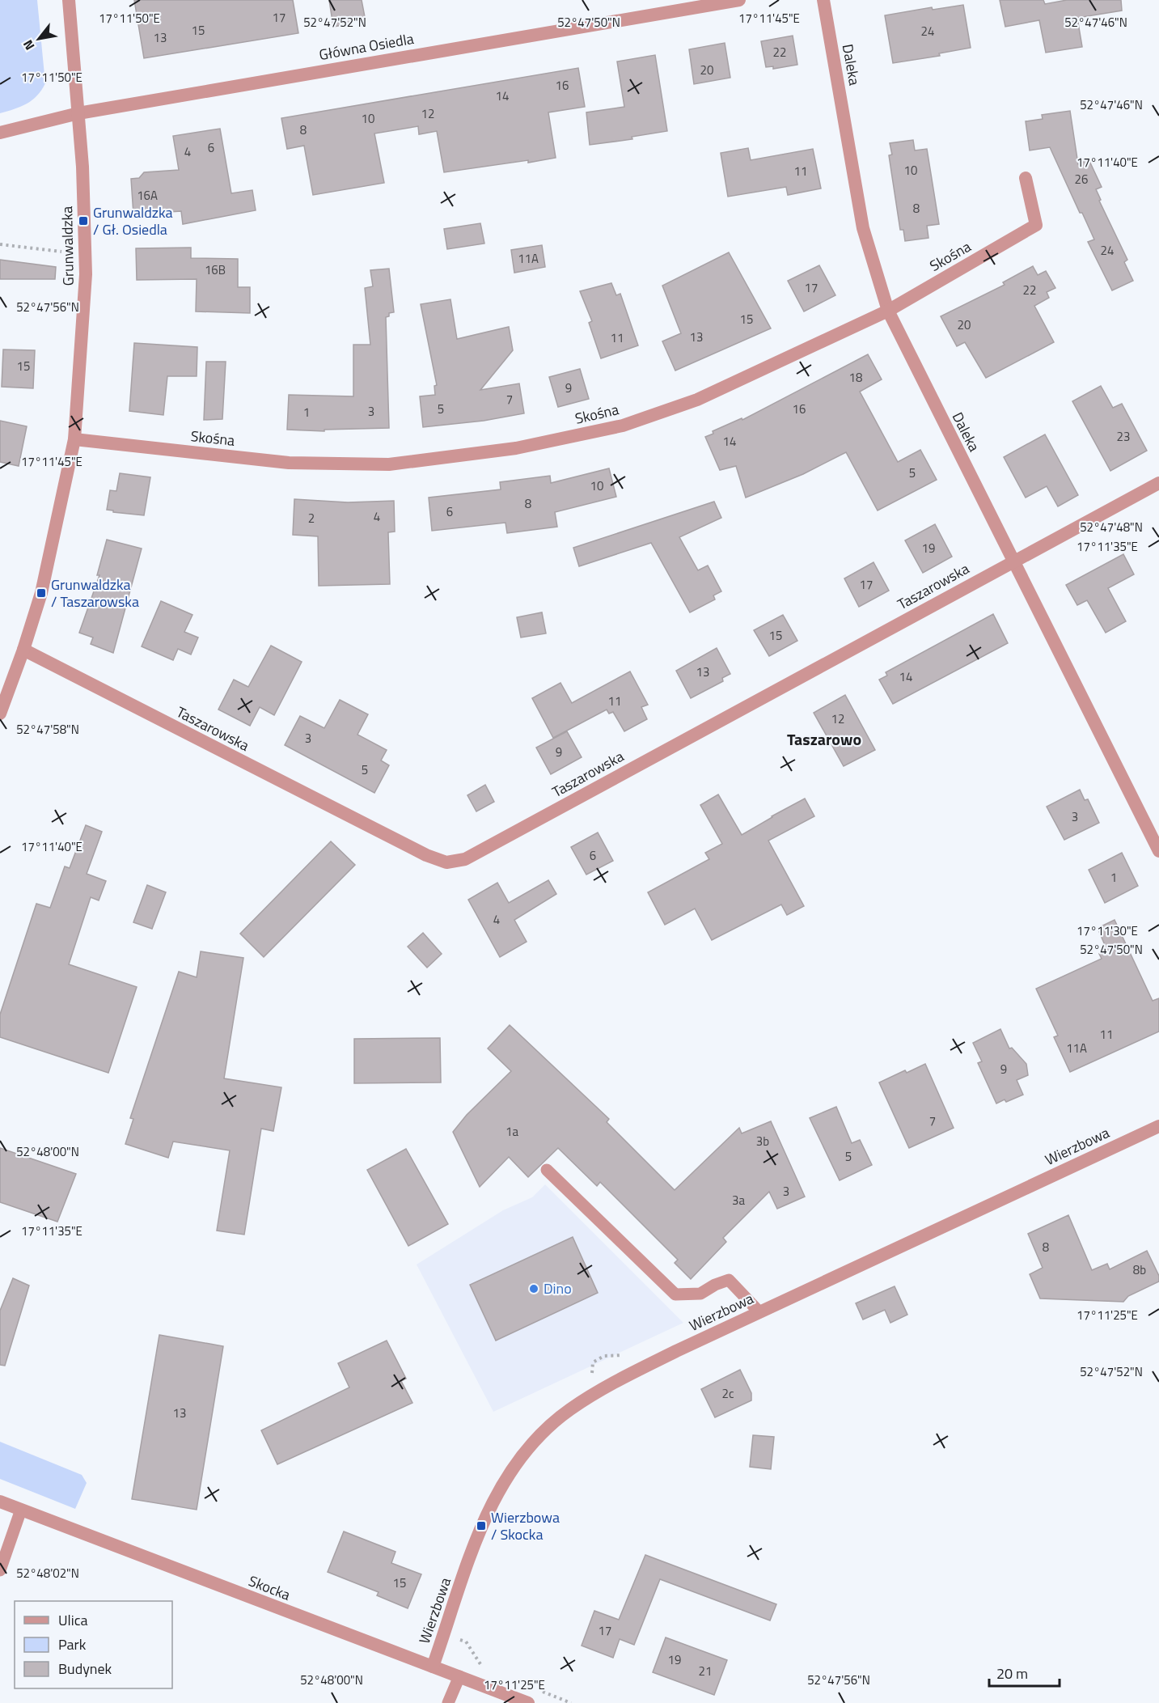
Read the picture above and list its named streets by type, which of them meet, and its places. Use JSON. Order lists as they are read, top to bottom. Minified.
{"streets":{"street":["Główna Osiedla","Daleka","Grunwaldzka","Skośna","Taszarowska","Wierzbowa","Skocka"]},"crossings":[["Główna Osiedla","Grunwaldzka"],["Daleka","Skośna"],["Daleka","Taszarowska"],["Grunwaldzka","Skośna"],["Grunwaldzka","Taszarowska"],["Wierzbowa","Skocka"]],"districts":["Taszarowo"],"places":{"transit":["Grunwaldzka / Gł. Osiedla","Grunwaldzka / Taszarowska","Wierzbowa / Skocka"],"other":["Dino"]},"house_numbers":["17","15","24","13","22","20","16","14","12","10","8","6","4","10","11","26","16A","8","24","11A","16B","17","22","15","20","13","11","15","18","9","7","5","16","3","1","23","14","5","10","8","6","4","2","19","17","15","13","14","11","12","3","9","5","3","6","1","4","11","11A","9","7","1a","3b","5","3","3a","8","8b","2c","13","15","17","19","21"],"legend":["Ulica","Park","Budynek"],"scale_bar":"20 m","north":"bottom left","coordinates":["17°11'50\"E","17°11'45\"E","52°47'46\"N","52°47'52\"N","52°47'50\"N","17°11'40\"E","52°47'56\"N","52°47'48\"N","17°11'35\"E","52°47'58\"N","17°11'30\"E","52°48'00\"N","17°11'25\"E","52°48'02\"N"]}
